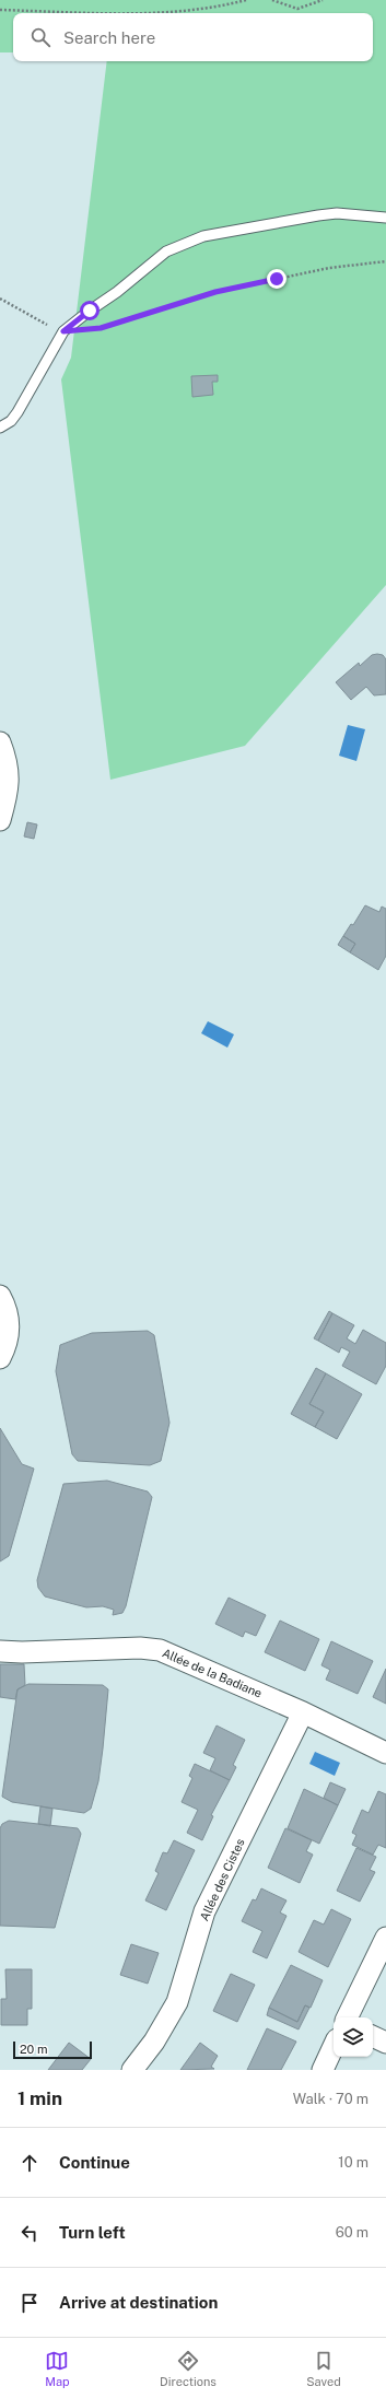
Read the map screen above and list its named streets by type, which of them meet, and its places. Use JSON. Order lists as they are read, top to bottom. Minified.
{"streets":{"street":["Allée de la Badiane","Allée des Cistes"]},"crossings":[["Allée de la Badiane","Allée des Cistes"]],"scale_bar":"20 m","page":{"search":"Search here","scale":"20 m","heading":["1 min","Walk · 70 m"],"list":[["Continue","10 m"],["Turn left","60 m"],"Arrive at destination"],"nav":["Map","Directions","Saved"]}}
